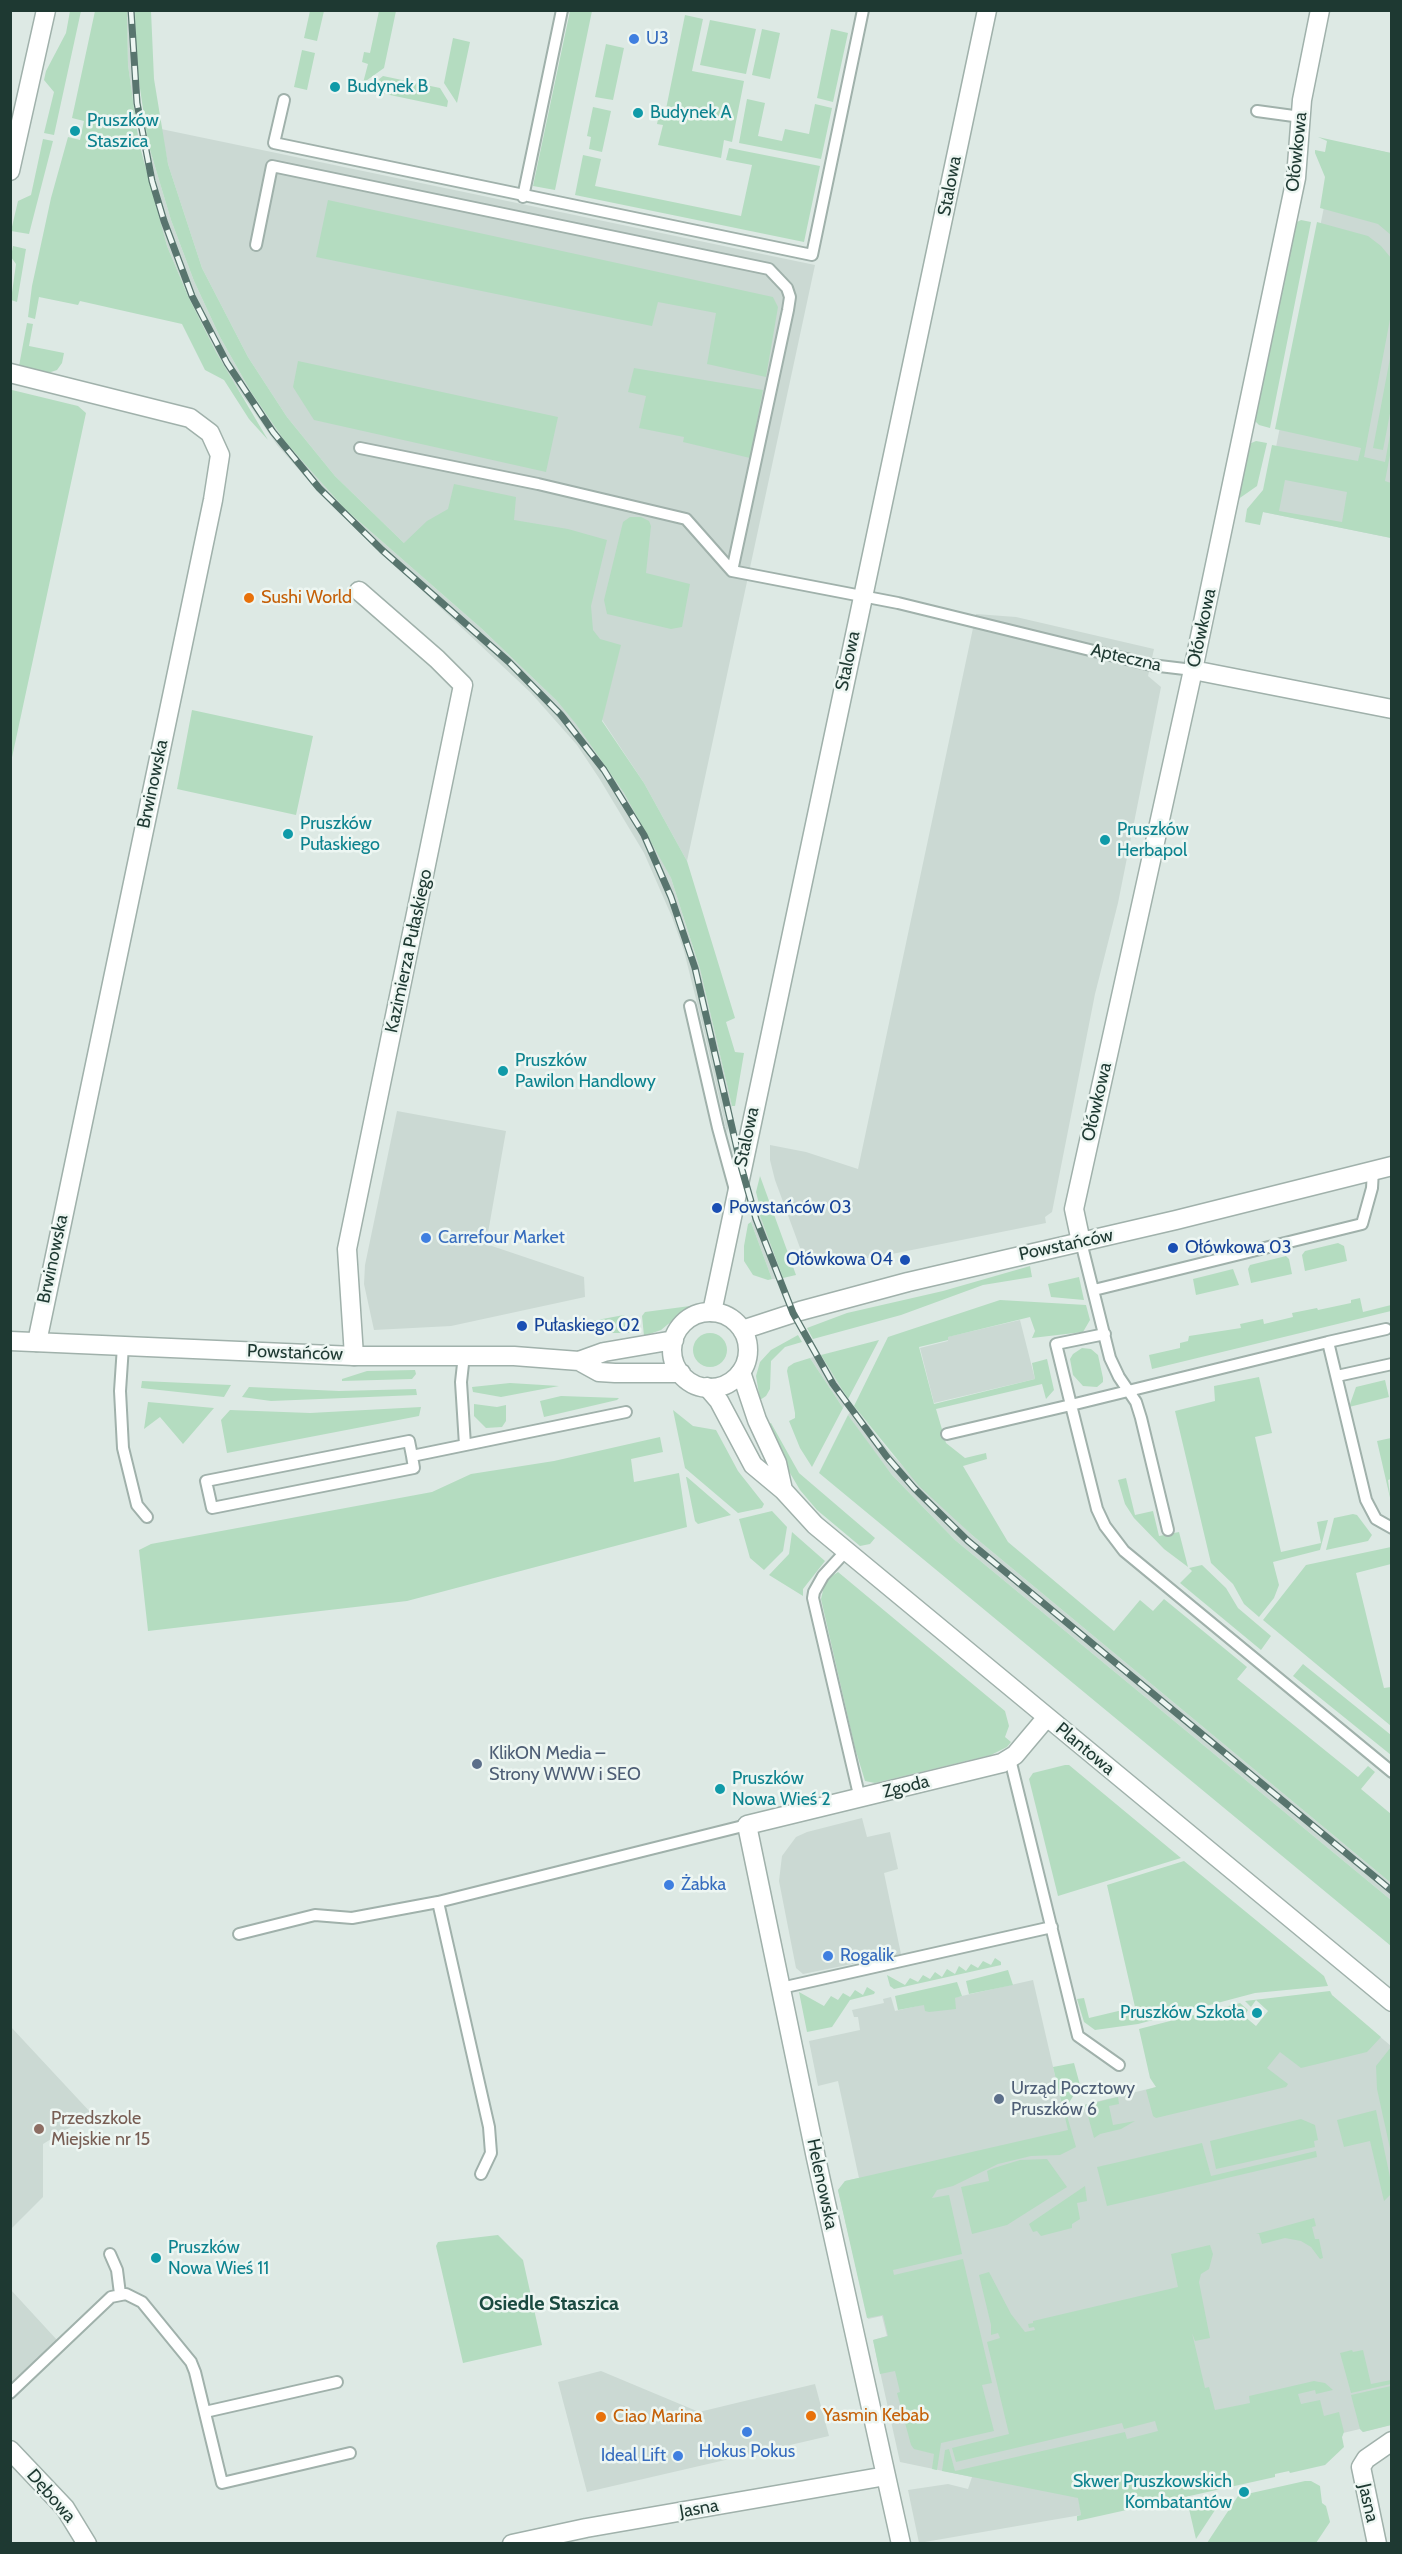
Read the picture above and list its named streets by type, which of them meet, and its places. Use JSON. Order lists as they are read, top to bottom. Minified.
{"streets":{"street":["Ołówkowa","Stalowa","Apteczna","Brwinowska","Kazimierza Pułaskiego","Powstańców","Plantowa","Zgoda","Helenowska","Dębowa","Jasna"]},"crossings":[["Ołówkowa","Apteczna"],["Ołówkowa","Powstańców"],["Stalowa","Apteczna"],["Stalowa","Powstańców"],["Stalowa","Plantowa"],["Brwinowska","Powstańców"],["Kazimierza Pułaskiego","Powstańców"],["Powstańców","Plantowa"],["Zgoda","Helenowska"],["Helenowska","Jasna"]],"districts":["Osiedle Staszica"],"places":["U3","Budynek B","Budynek A","Pruszków Staszica","Sushi World","Pruszków Pułaskiego","Pruszków Herbapol","Pruszków Pawilon Handlowy","Powstańców 03","Carrefour Market","Ołówkowa 03","Ołówkowa 04","Pułaskiego 02","KlikON Media – Strony WWW i SEO","Pruszków Nowa Wieś 2","Żabka","Rogalik","Pruszków Szkoła","Urząd Pocztowy Pruszków 6","Przedszkole Miejskie nr 15","Pruszków Nowa Wieś 11","Yasmin Kebab","Ciao Marina","Hokus Pokus","Ideal Lift","Skwer Pruszkowskich Kombatantów"]}
